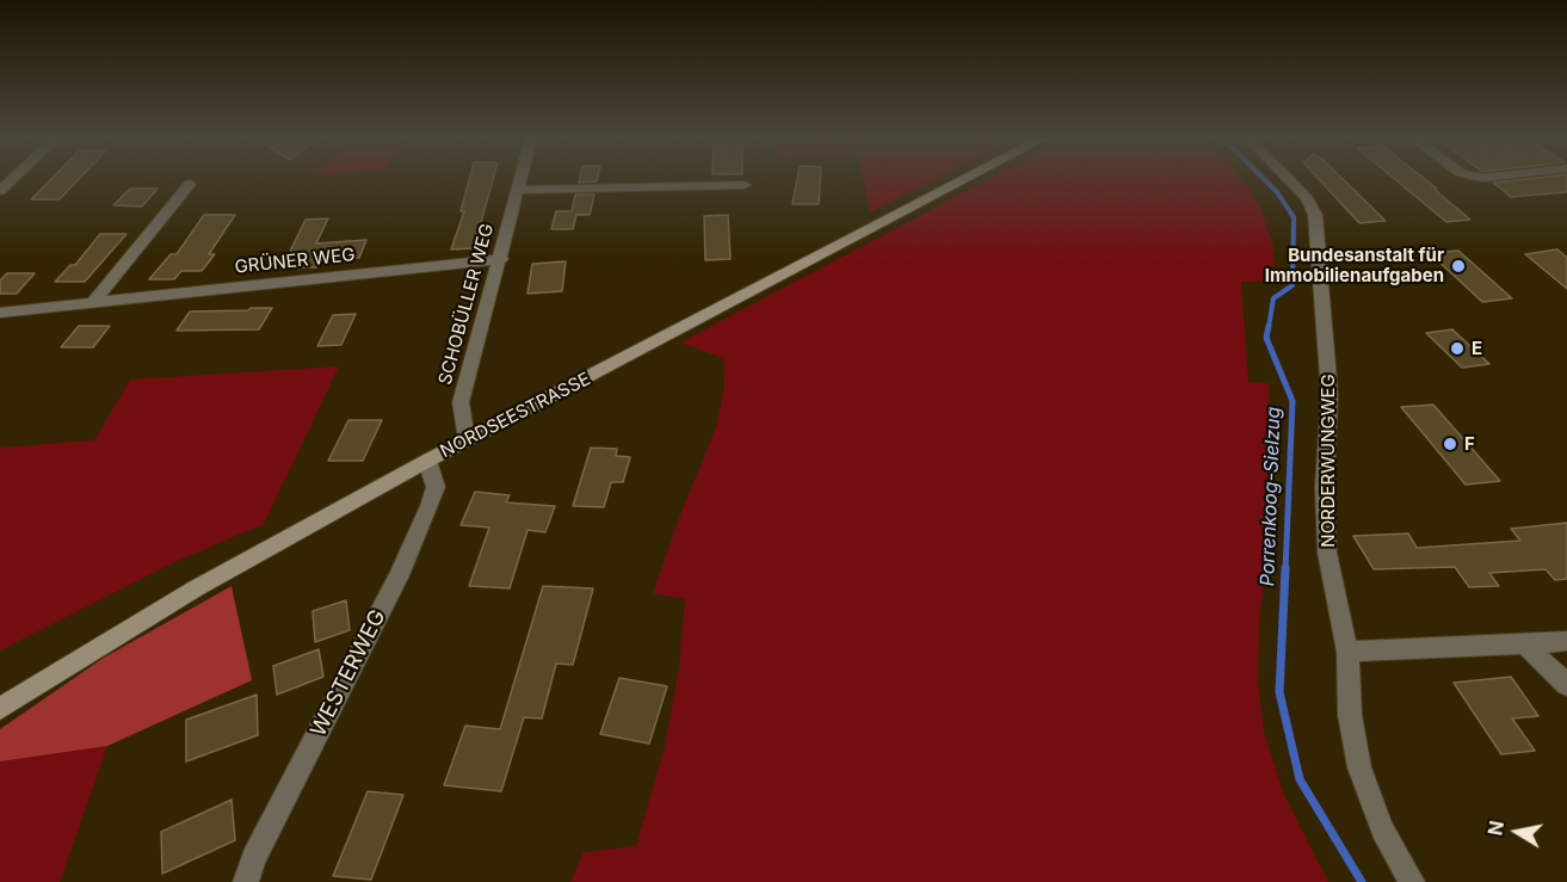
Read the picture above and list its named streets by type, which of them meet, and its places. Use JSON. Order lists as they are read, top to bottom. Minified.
{"streets":{"main road":["NORDSEESTRASSE"],"street":["GRÜNER WEG","SCHOBÜLLER WEG","NORDERWUNGWEG","WESTERWEG"]},"crossings":[["GRÜNER WEG","SCHOBÜLLER WEG"],["SCHOBÜLLER WEG","NORDSEESTRASSE"],["NORDSEESTRASSE","WESTERWEG"]],"water":["Porrenkoog-Sielzug"],"places":["Bundesanstalt für Immobilienaufgaben","E","F"],"north":"left"}
